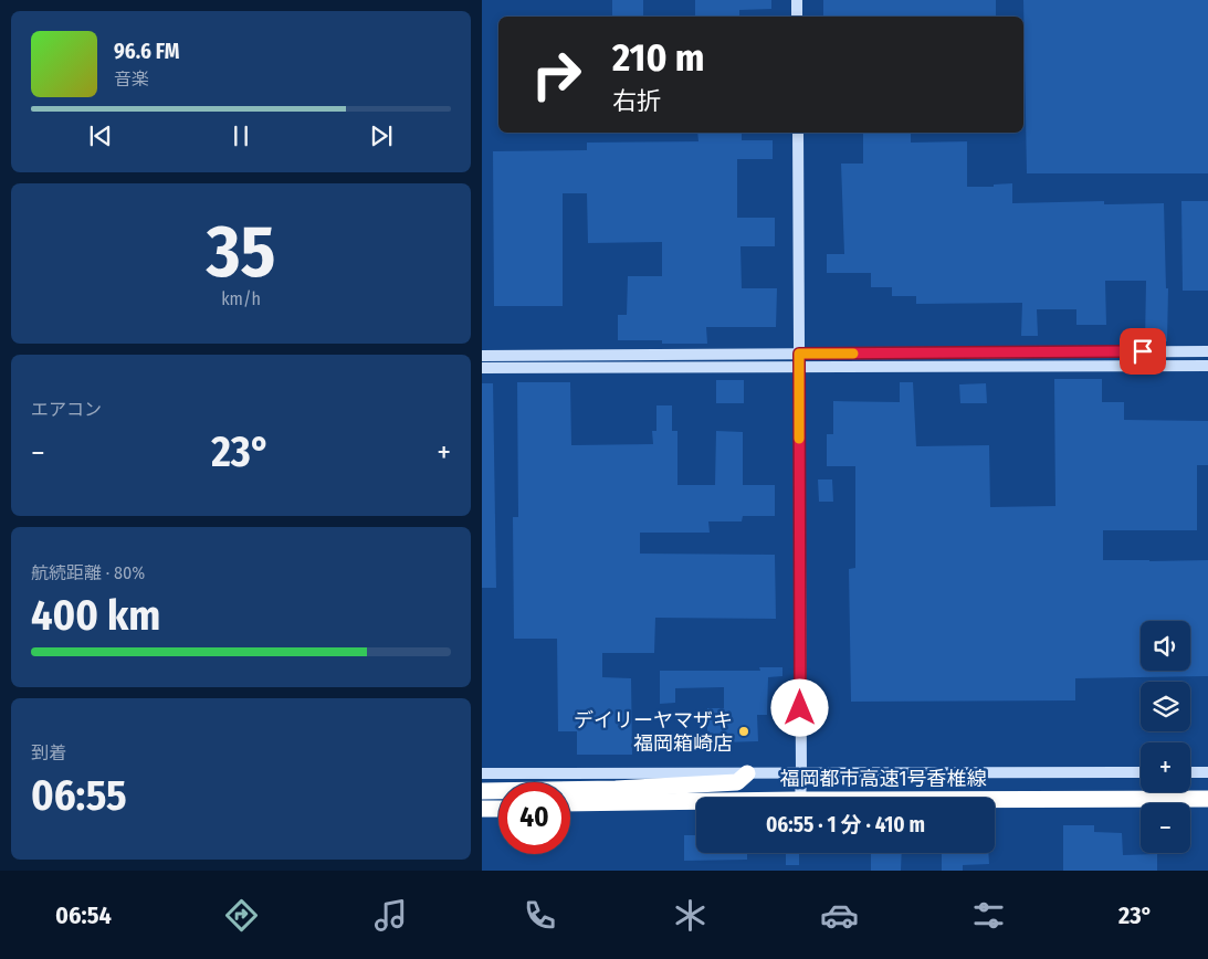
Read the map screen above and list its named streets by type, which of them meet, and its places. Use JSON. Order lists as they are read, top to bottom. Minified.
{"streets":{"highway":["福岡都市高速1号香椎線"]},"places":["デイリーヤマザキ 福岡箱崎店"],"page":{"turn":["210 m","右折"],"song":["96.6 FM","音楽"],"tile":[["35","km/h"],"エアコン",["航続距離 · 80%","400 km"],["到着","06:55"]],"heat":["−","23°","+"],"map_buttons":["+","−"],"limit":"40","trip":"06:55 · 1 分 · 410 m","tabs":["06:54","23°"]}}
